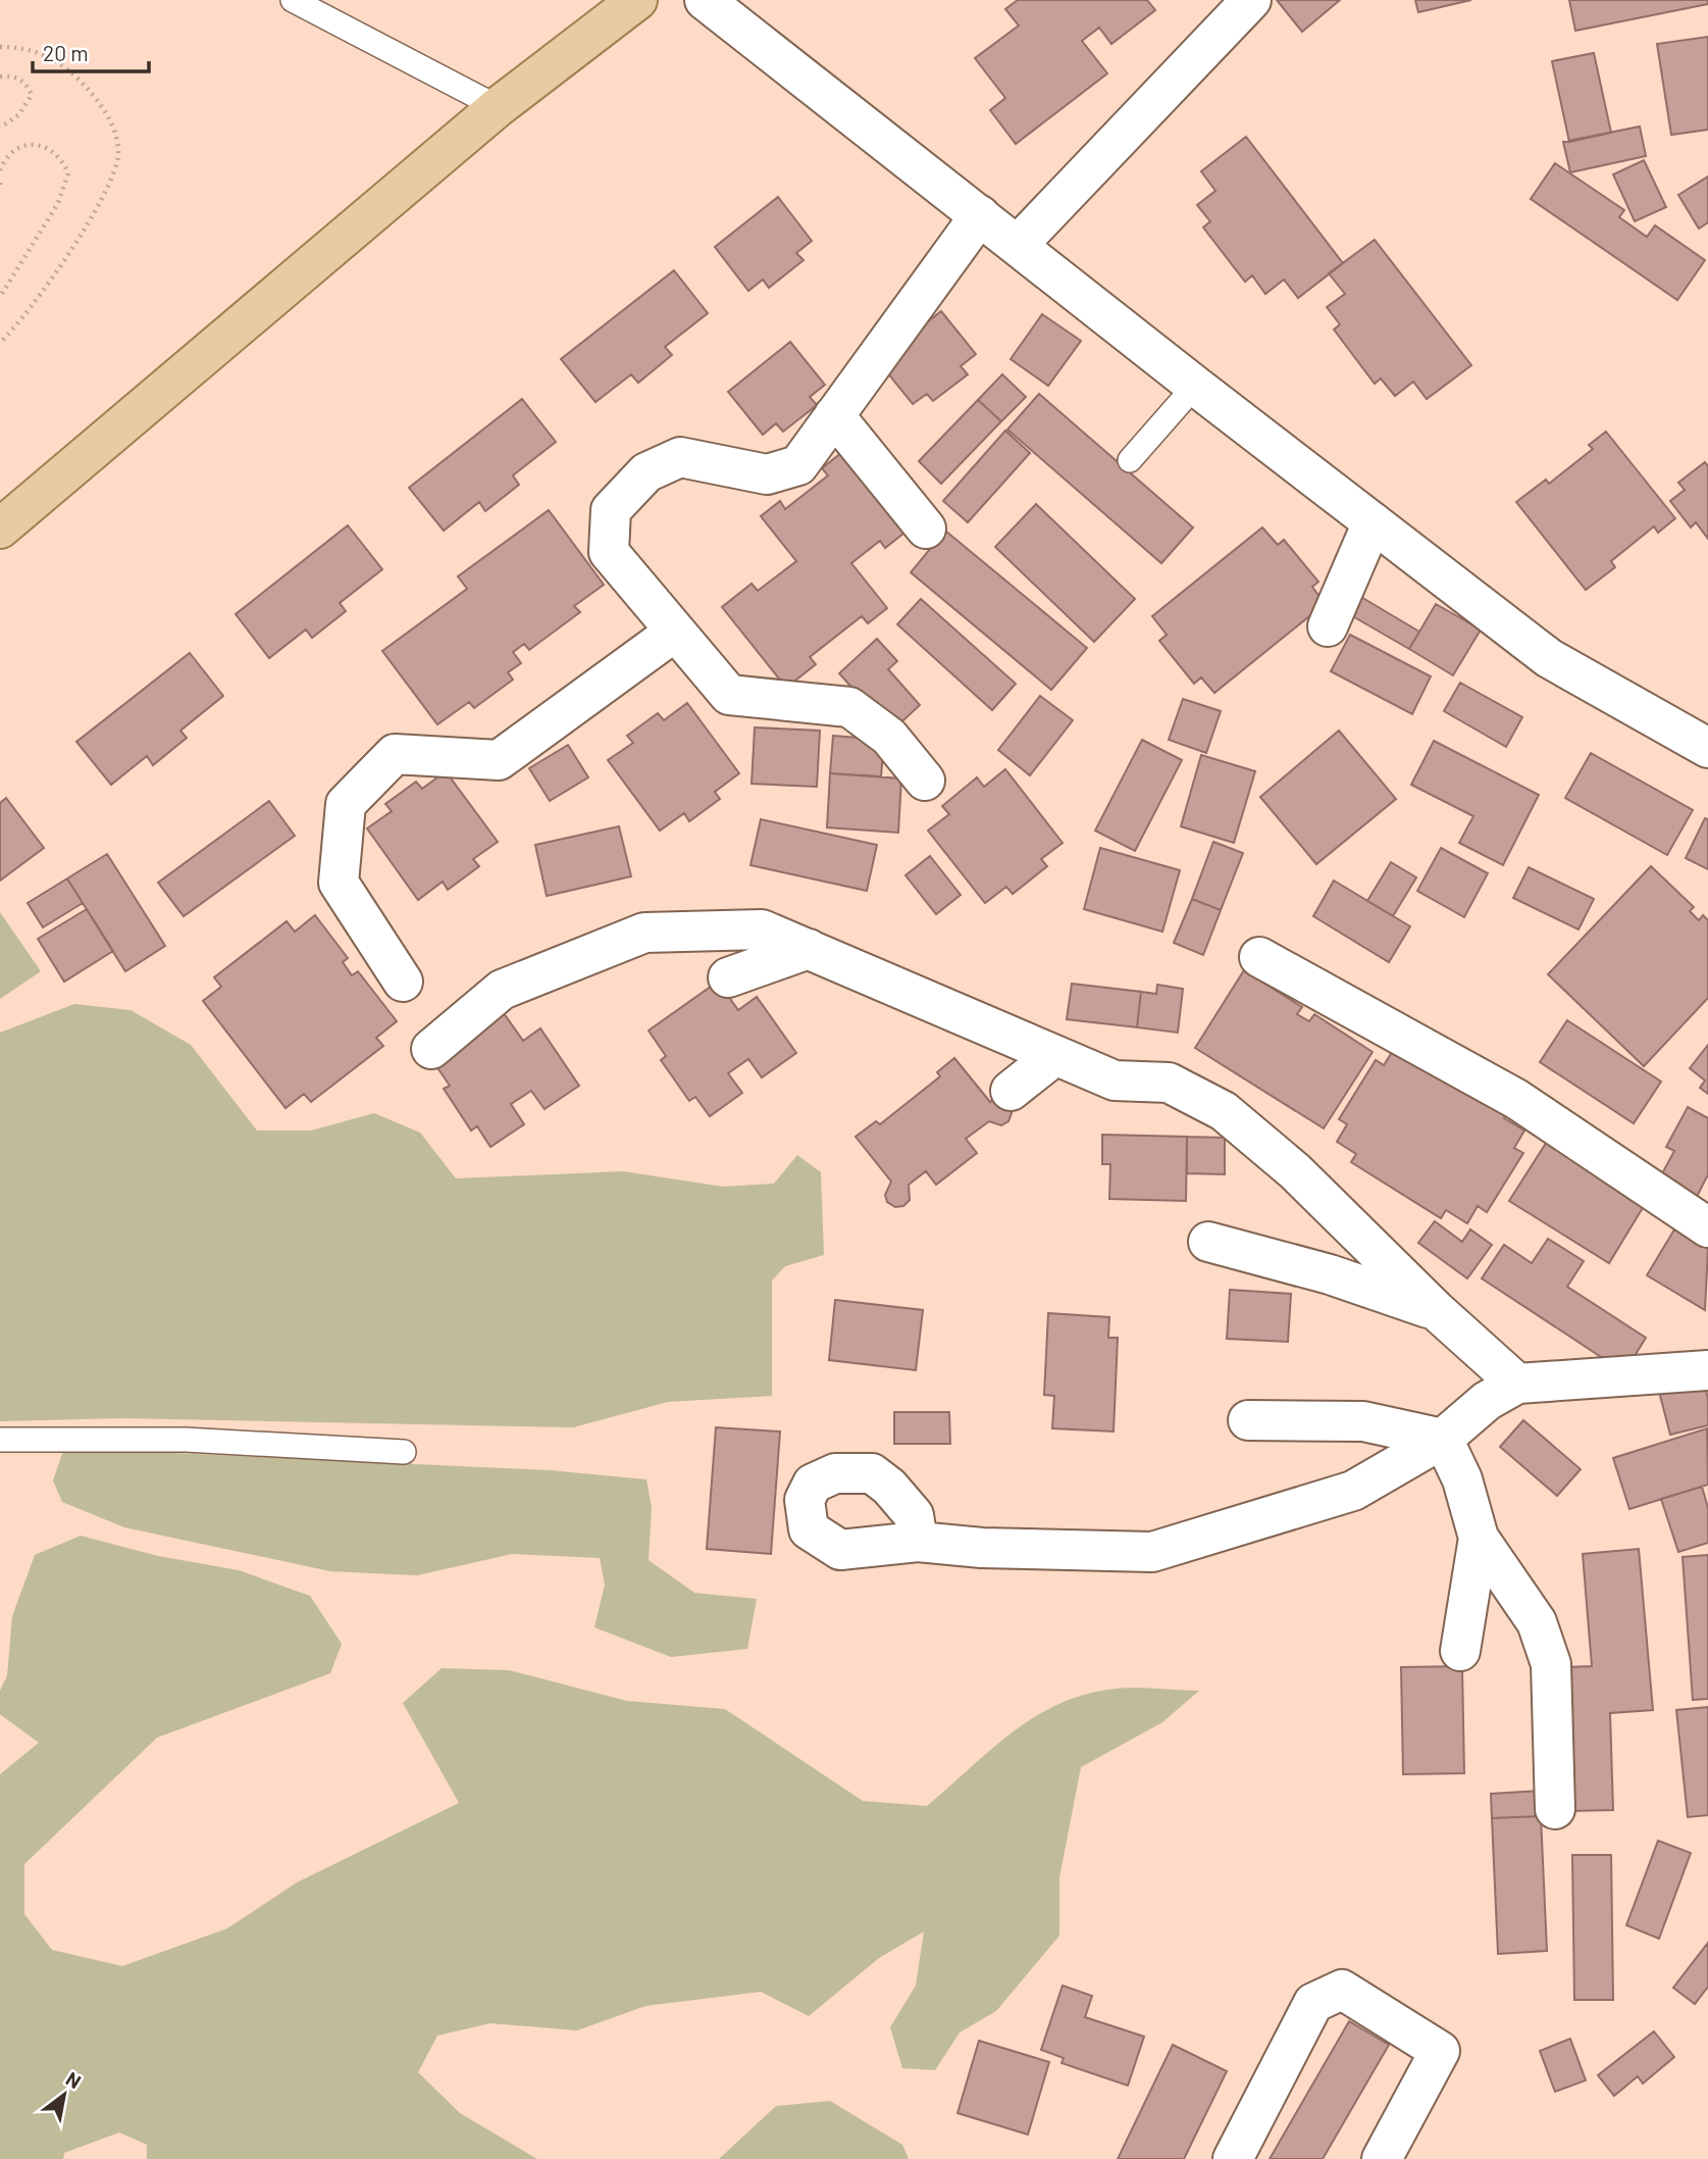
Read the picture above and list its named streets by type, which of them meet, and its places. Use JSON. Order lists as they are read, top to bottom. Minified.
{"scale_bar":"20 m","north":"top right"}
